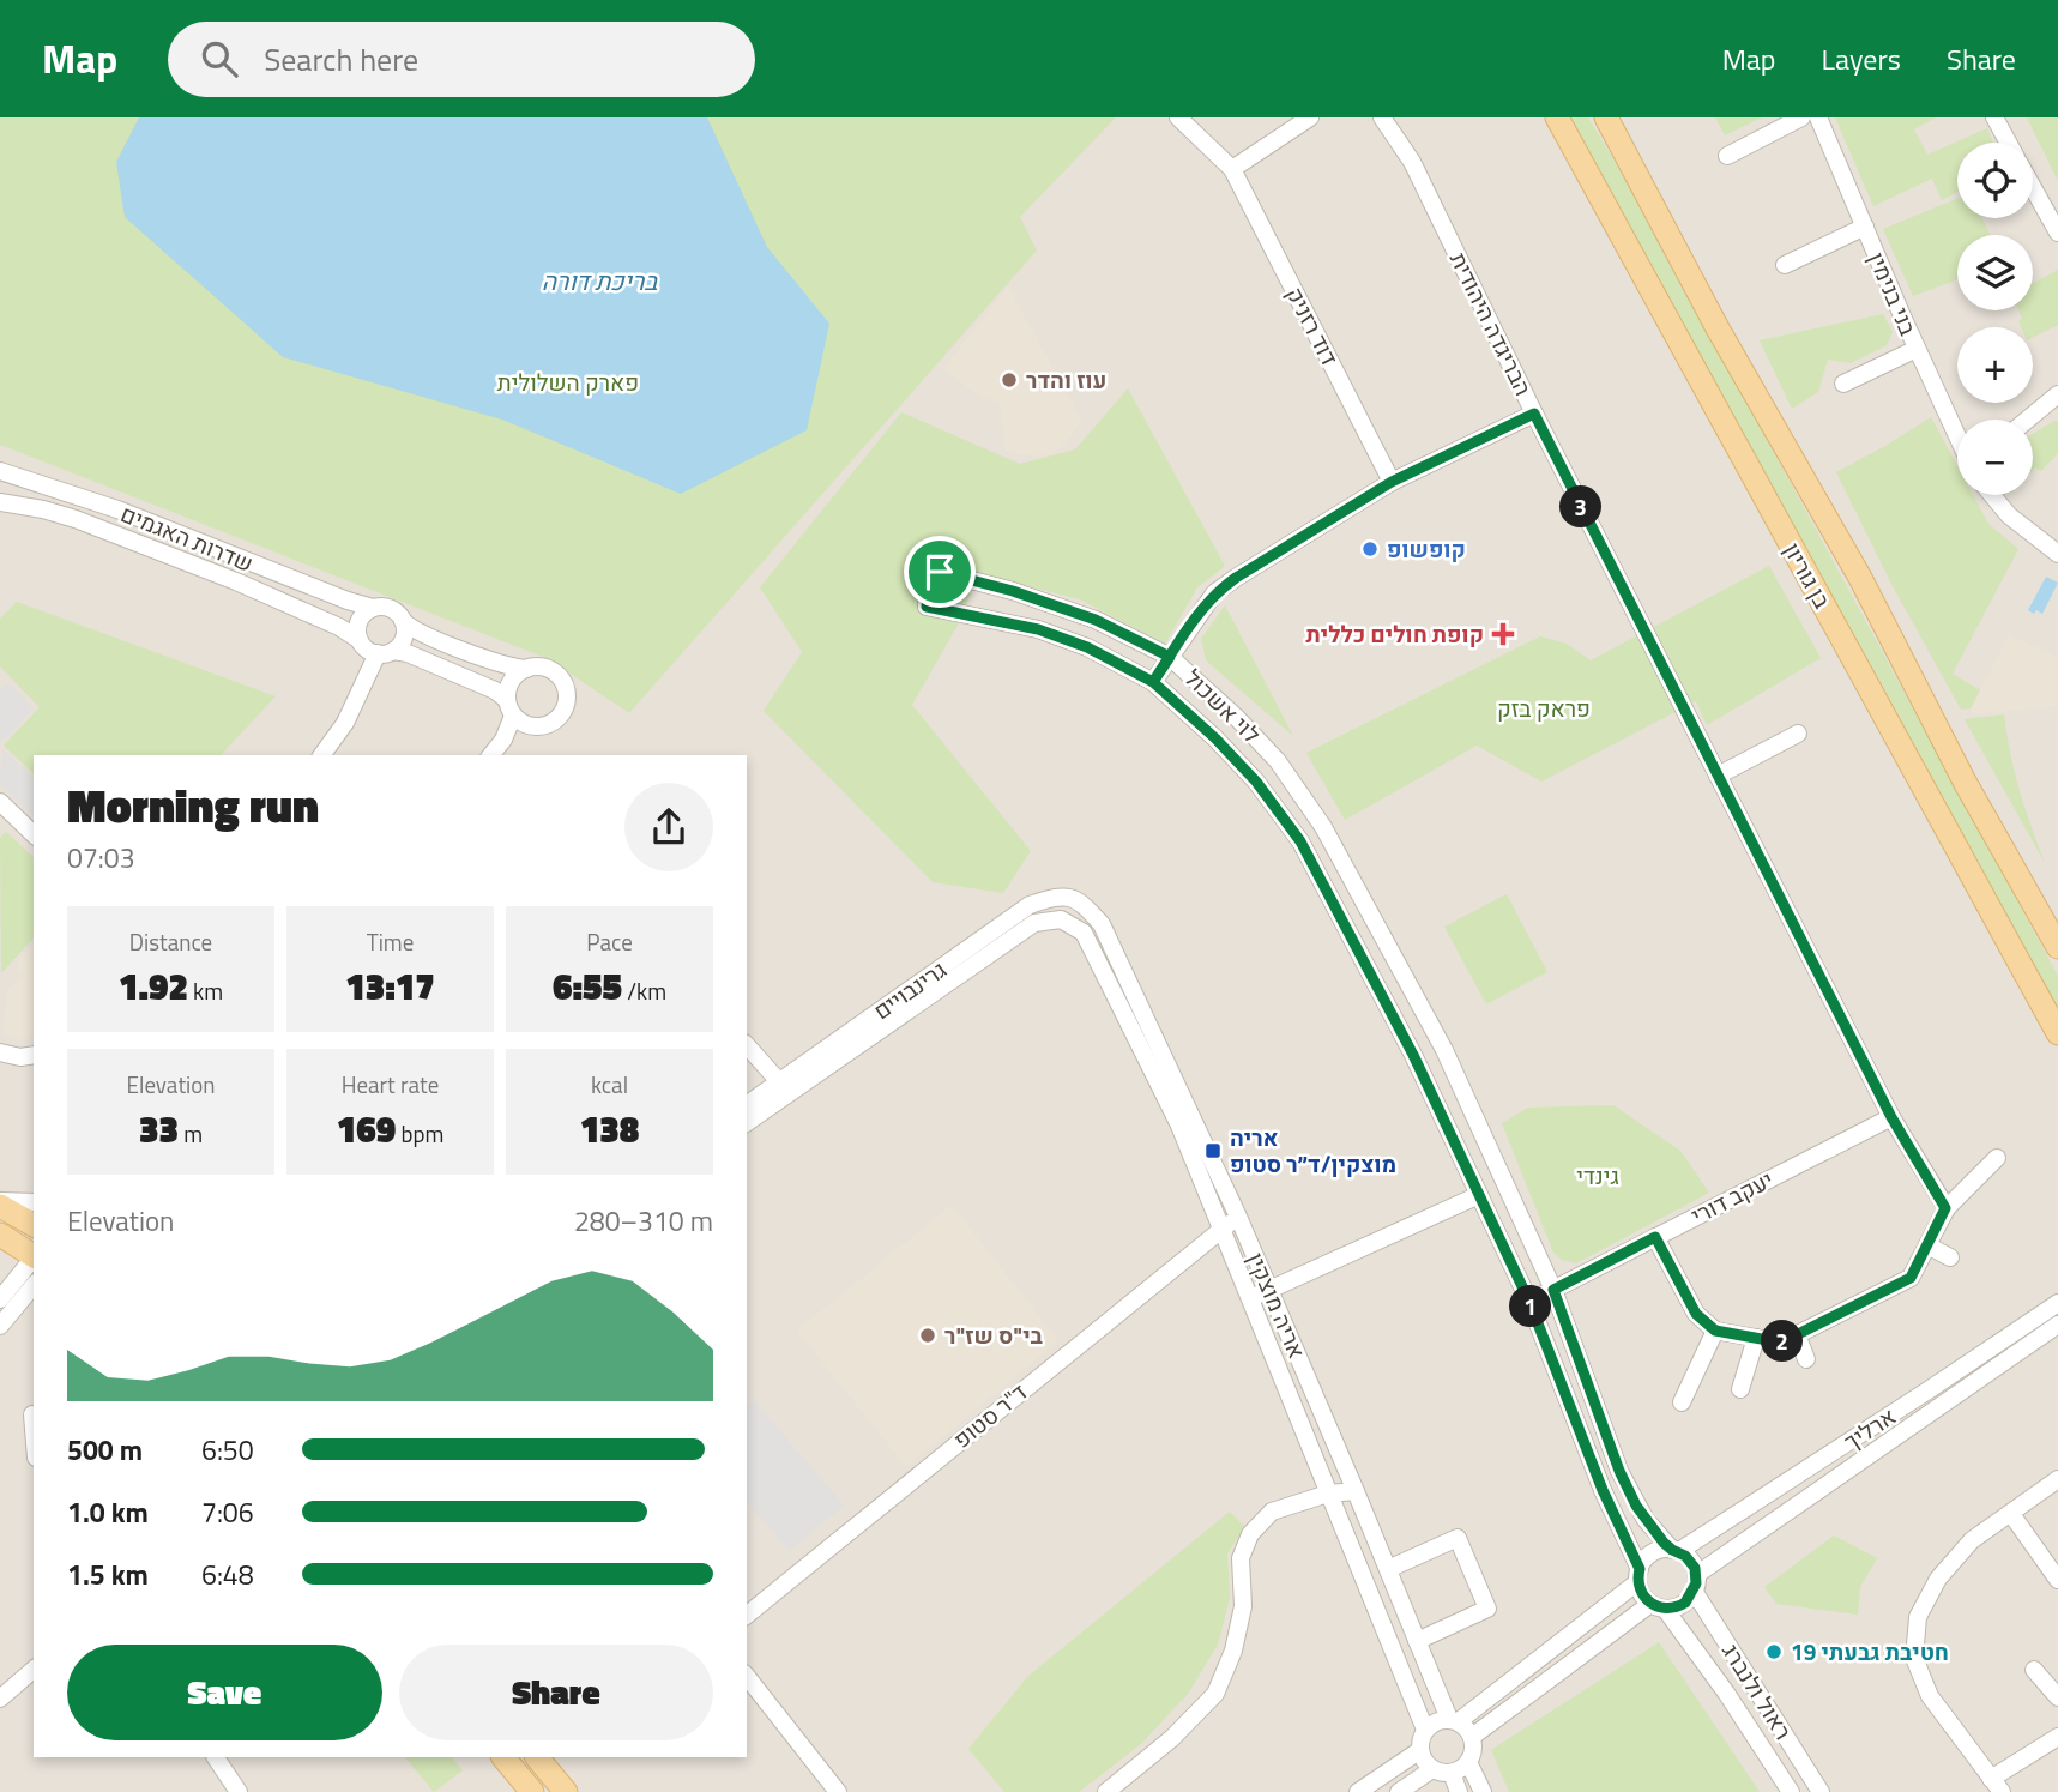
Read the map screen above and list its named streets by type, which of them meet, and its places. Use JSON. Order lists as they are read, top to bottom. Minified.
{"streets":{"main road":["בן גוריון"],"street":["בני בנימין","הבריגדה היהודית","דוד רזניק","שדרות האגמים","לוי אשכול","גרינבויים","יעקב דורי","אריה מוצקין","ד\"ר סטופ","ארליך","ראול ולנברג"]},"crossings":[["הבריגדה היהודית","יעקב דורי"],["לוי אשכול","יעקב דורי"],["לוי אשכול","ארליך"],["לוי אשכול","ראול ולנברג"],["גרינבויים","אריה מוצקין"],["אריה מוצקין","ד\"ר סטופ"],["ארליך","ראול ולנברג"]],"water":["בריכת דורה"],"parks":["פארק השלולית","פראק בזק","גינדי"],"places":{"other":["עוז והדר","קופשופ","בי\"ס שז\"ר","חטיבת גבעתי 19"],"health":["קופת חולים כללית"],"transit":["אריה מוצקין/ד״ר סטופ"]},"page":{"header":"Map","search":"Search here","nav":["Map","Layers","Share"],"map_buttons":["+","−"],"pins":["3","1","2"],"heading":["Morning run","07:03"],"stats":[["Distance","1.92 km"],["Time","13:17"],["Pace","6:55 /km"],["Elevation","33 m"],["Heart rate","169 bpm"],["kcal","138"]],"chart":["Elevation","280–310 m"],"list":[{"name":"500 m","note":"6:50"},{"name":"1.0 km","note":"7:06"},{"name":"1.5 km","note":"6:48"}],"buttons":["Save","Share"]}}
